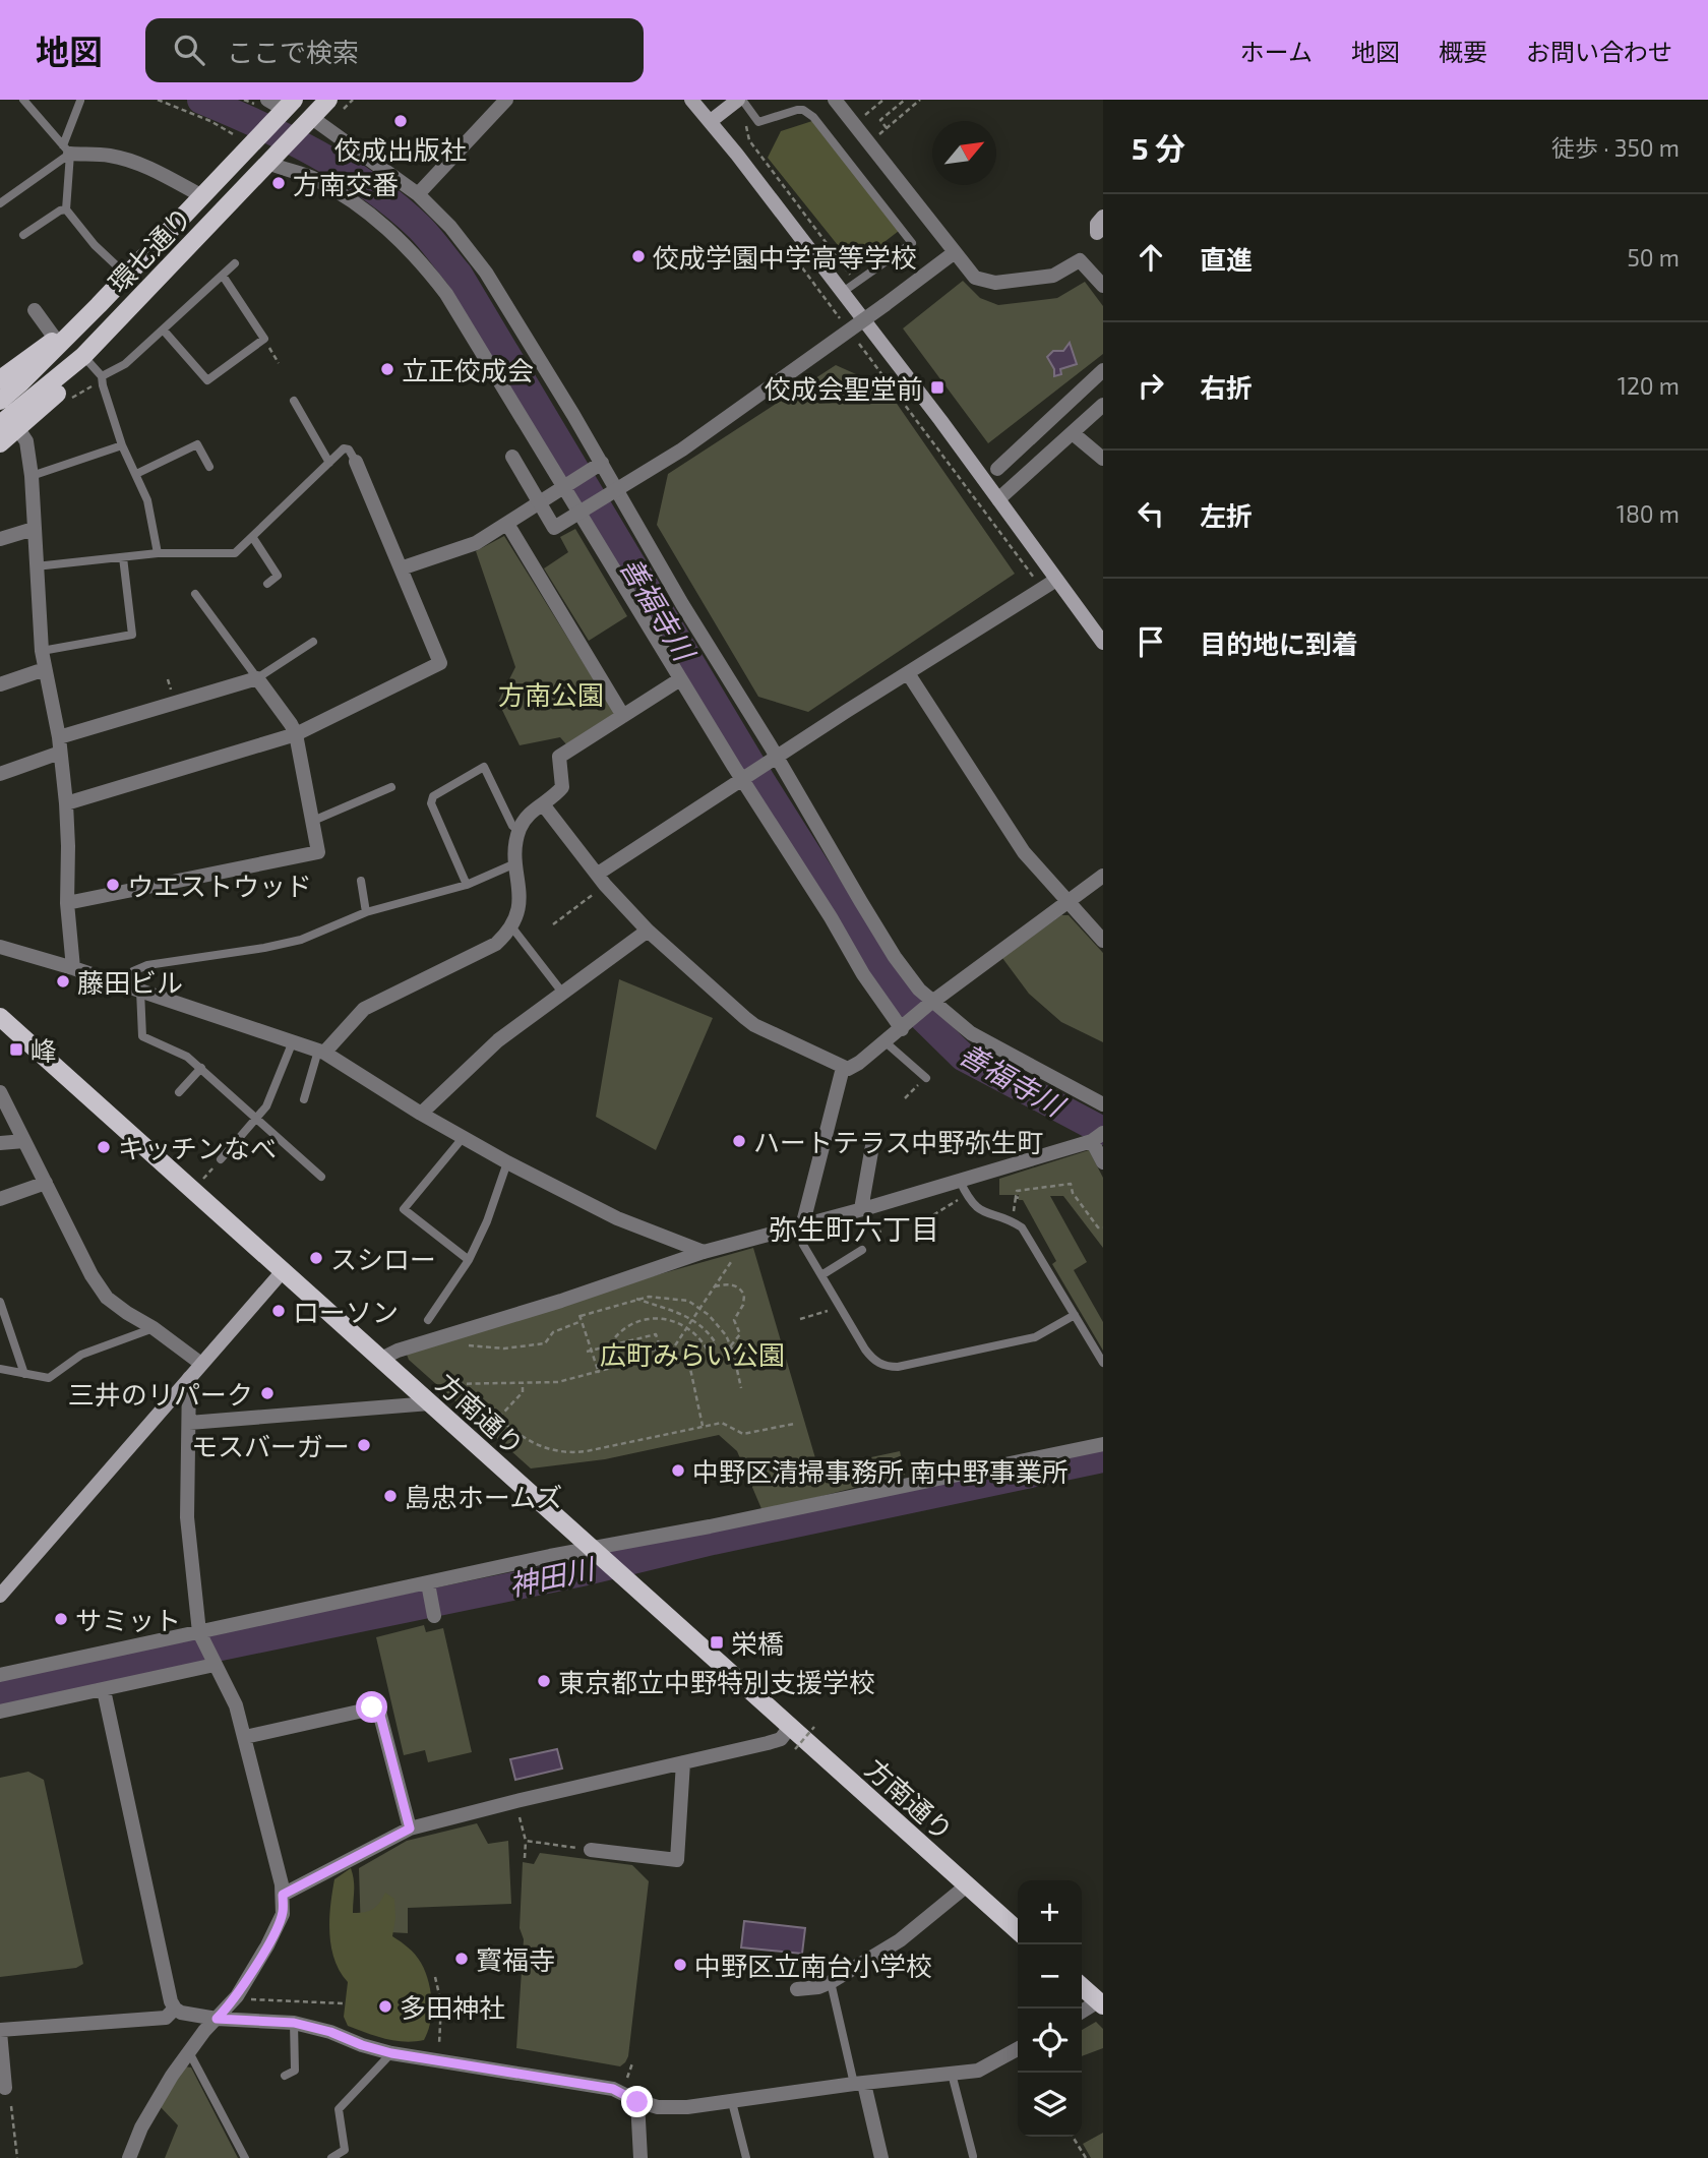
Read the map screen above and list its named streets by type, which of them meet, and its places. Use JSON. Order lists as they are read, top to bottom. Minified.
{"streets":{"main road":["環七通り","方南通り"]},"districts":["弥生町六丁目"],"water":["善福寺川","神田川"],"parks":["方南公園","広町みらい公園"],"places":{"other":["佼成出版社","方南交番","佼成学園中学高等学校","立正佼成会","ウエストウッド","藤田ビル","ハートテラス中野弥生町","キッチンなべ","スシロー","ローソン","三井のリパーク","モスバーガー","中野区清掃事務所 南中野事業所","島忠ホームズ","サミット","東京都立中野特別支援学校","寳福寺","中野区立南台小学校","多田神社"],"transit":["佼成会聖堂前","峰","栄橋"]},"north":"top right","page":{"header":"地図","search":"ここで検索","nav":["ホーム","地図","概要","お問い合わせ"],"heading":["5 分","徒歩 · 350 m"],"list":[["直進","50 m"],["右折","120 m"],["左折","180 m"],"目的地に到着"],"map_buttons":["+","−"]}}
